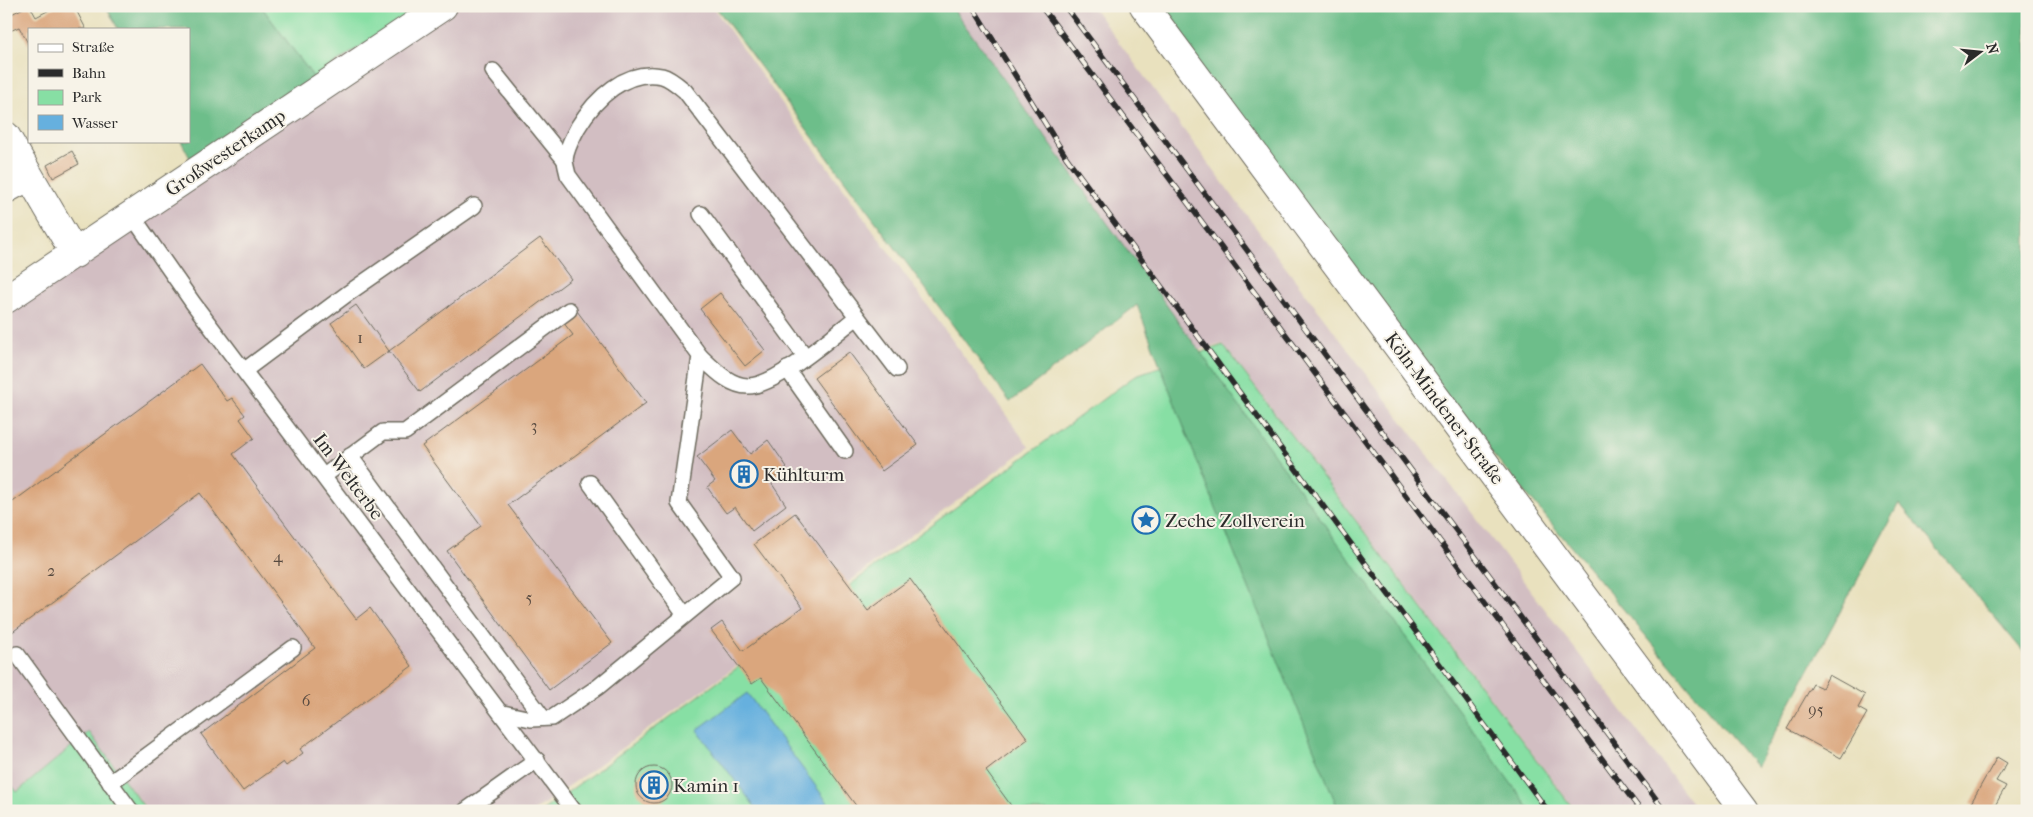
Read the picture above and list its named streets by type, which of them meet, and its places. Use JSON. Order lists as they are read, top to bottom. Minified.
{"streets":{"street":["Großwesterkamp","Köln-Mindener-Straße"],"lane":["Im Welterbe"]},"crossings":[["Großwesterkamp","Im Welterbe"]],"places":{"building":["Kühlturm","Kamin 1"],"place":["Zeche Zollverein"]},"house_numbers":["1","3","4","2","5","6","95"],"legend":["Straße","Bahn","Park","Wasser"],"north":"right"}
